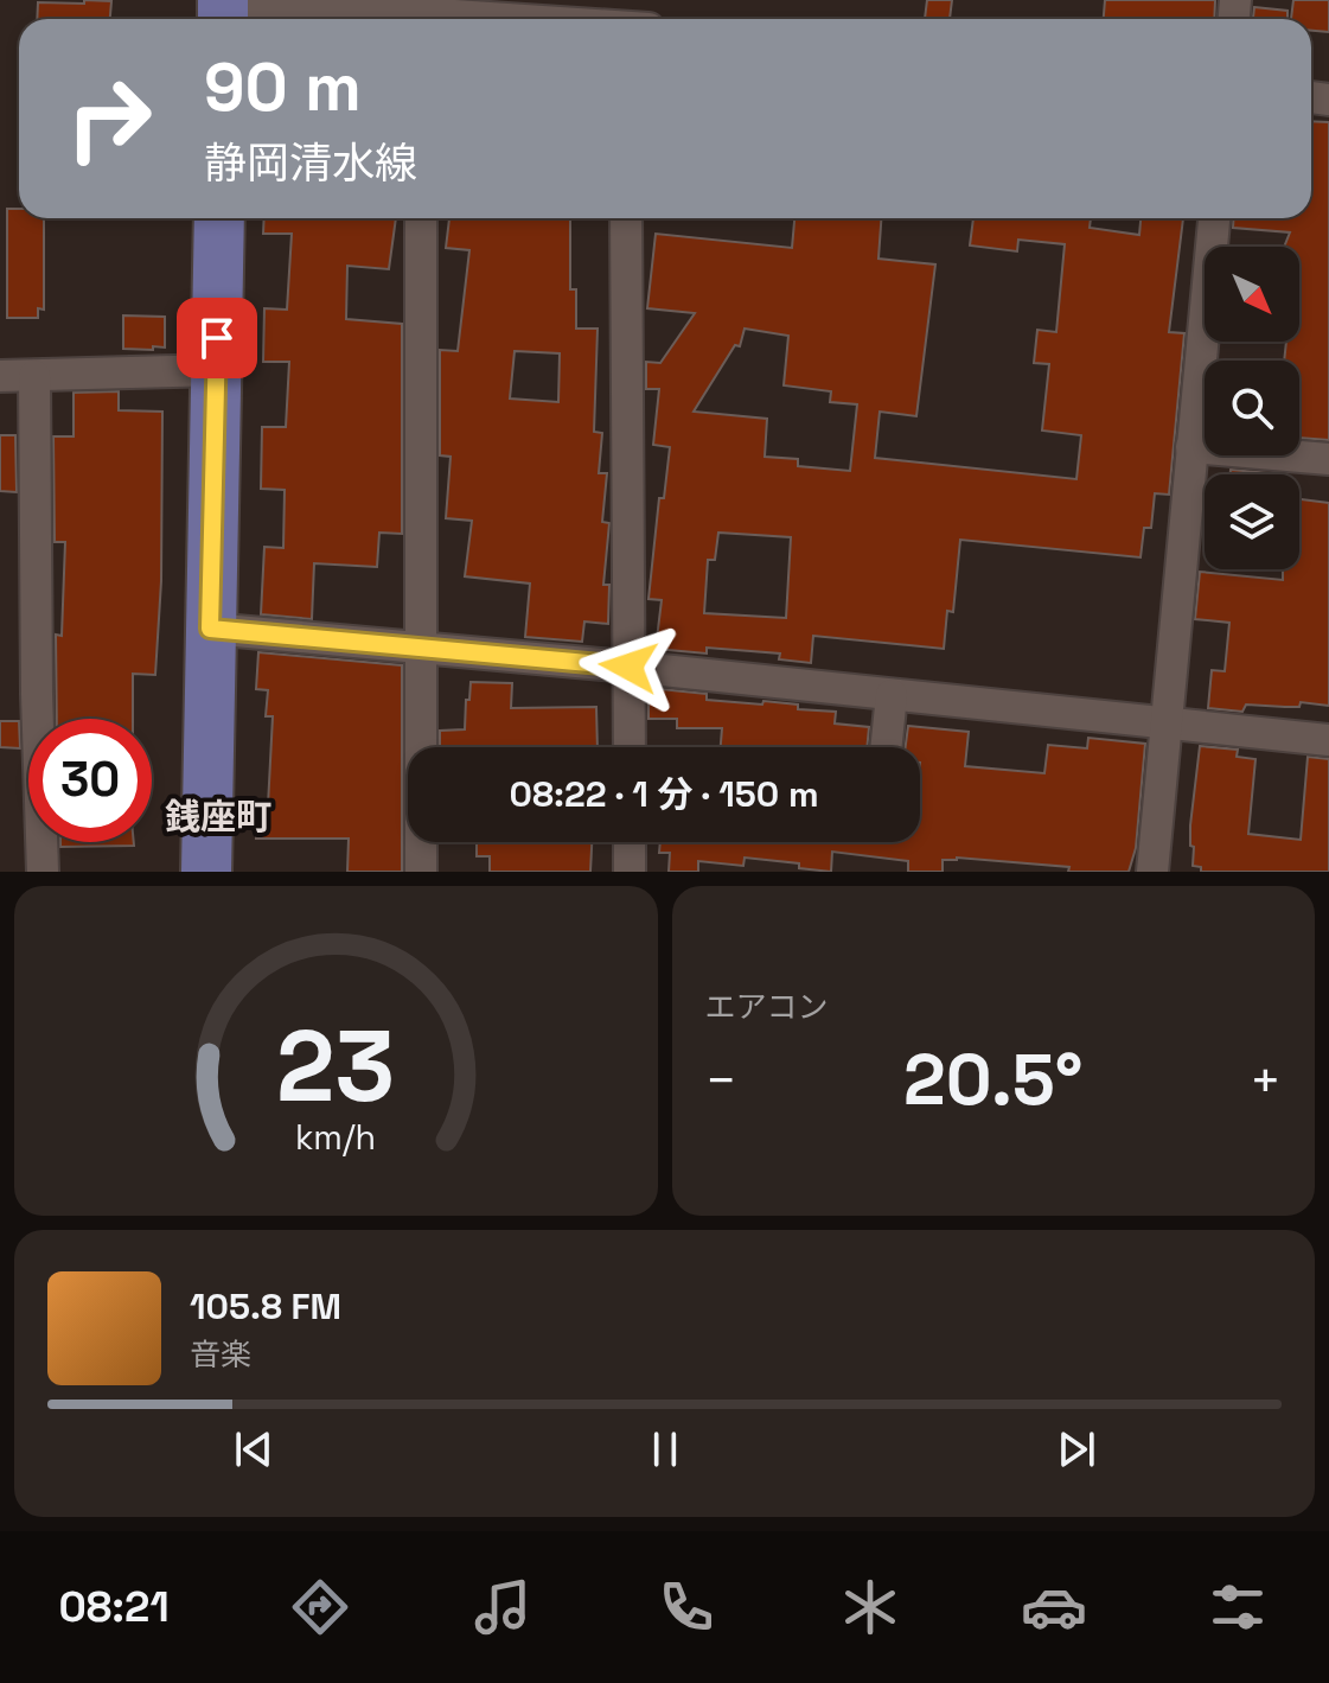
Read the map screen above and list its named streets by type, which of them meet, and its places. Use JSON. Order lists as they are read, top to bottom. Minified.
{"districts":["銭座町"],"north":"bottom right","page":{"turn":["90 m","静岡清水線"],"limit":"30","trip":"08:22 · 1 分 · 150 m","tile":"エアコン","heat":["−","20.5°","+"],"song":["105.8 FM","音楽"],"tabs":"08:21","gauge":["23","km/h"]}}
